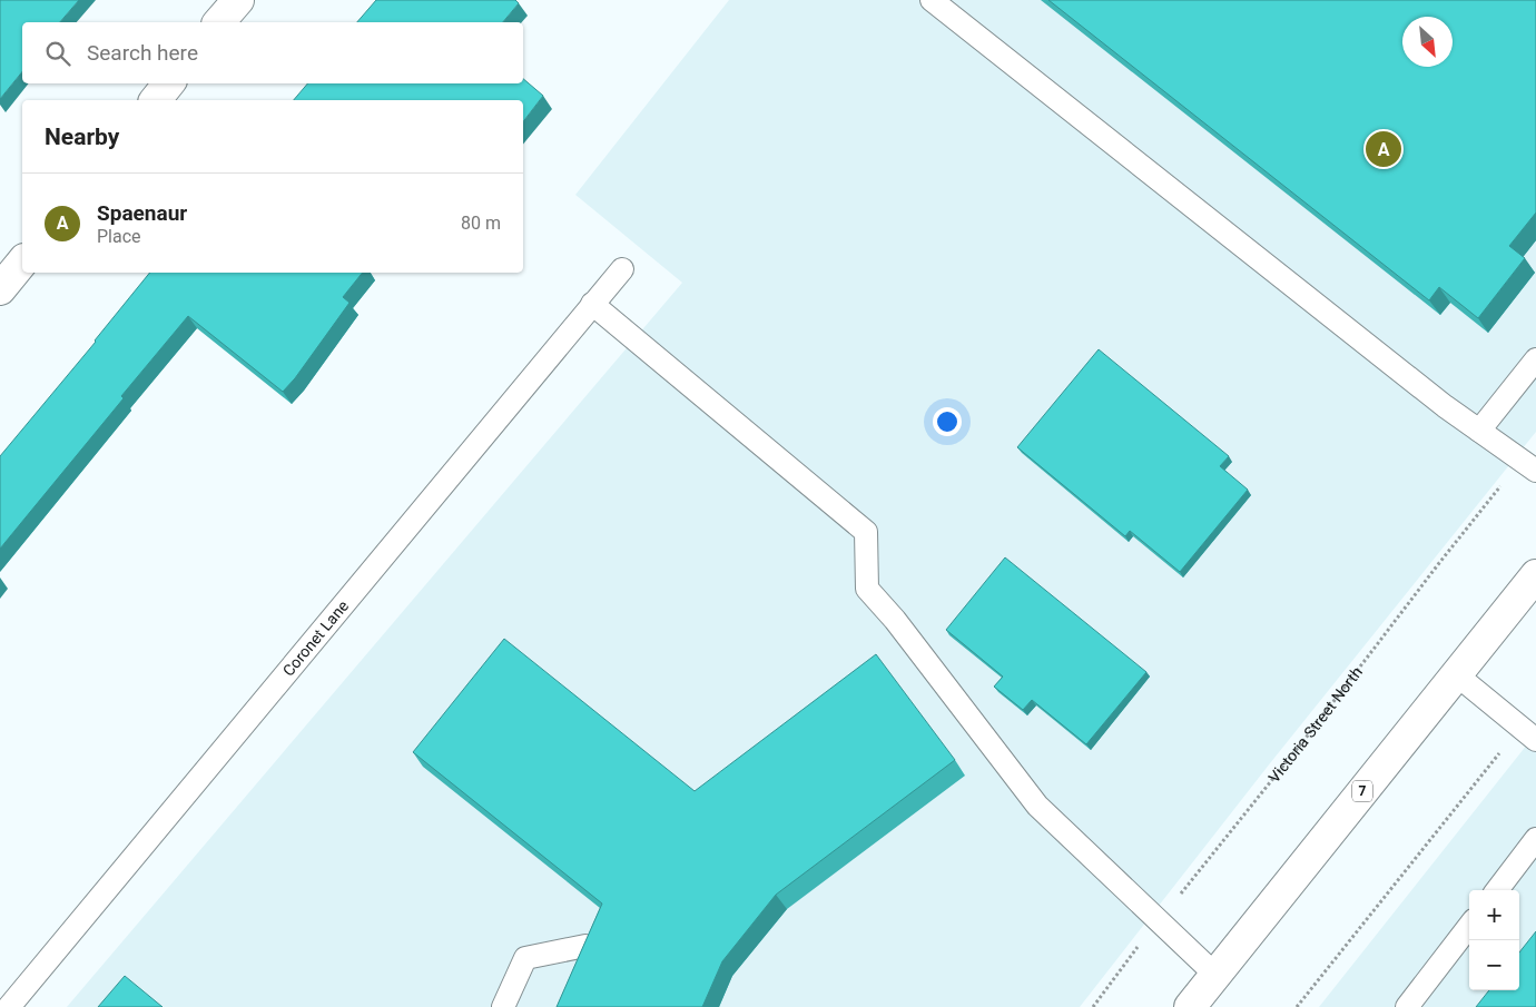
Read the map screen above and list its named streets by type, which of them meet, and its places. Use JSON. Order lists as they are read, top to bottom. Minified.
{"streets":{"main road":["7"],"lane":["Coronet Lane"],"path":["Victoria Street North"]},"north":"bottom right","page":{"search":"Search here","heading":"Nearby","pins":"A","list":[{"mark":"A","name":"Spaenaur","note":"Place","value":"80 m"}],"map_buttons":["+","−"]}}
